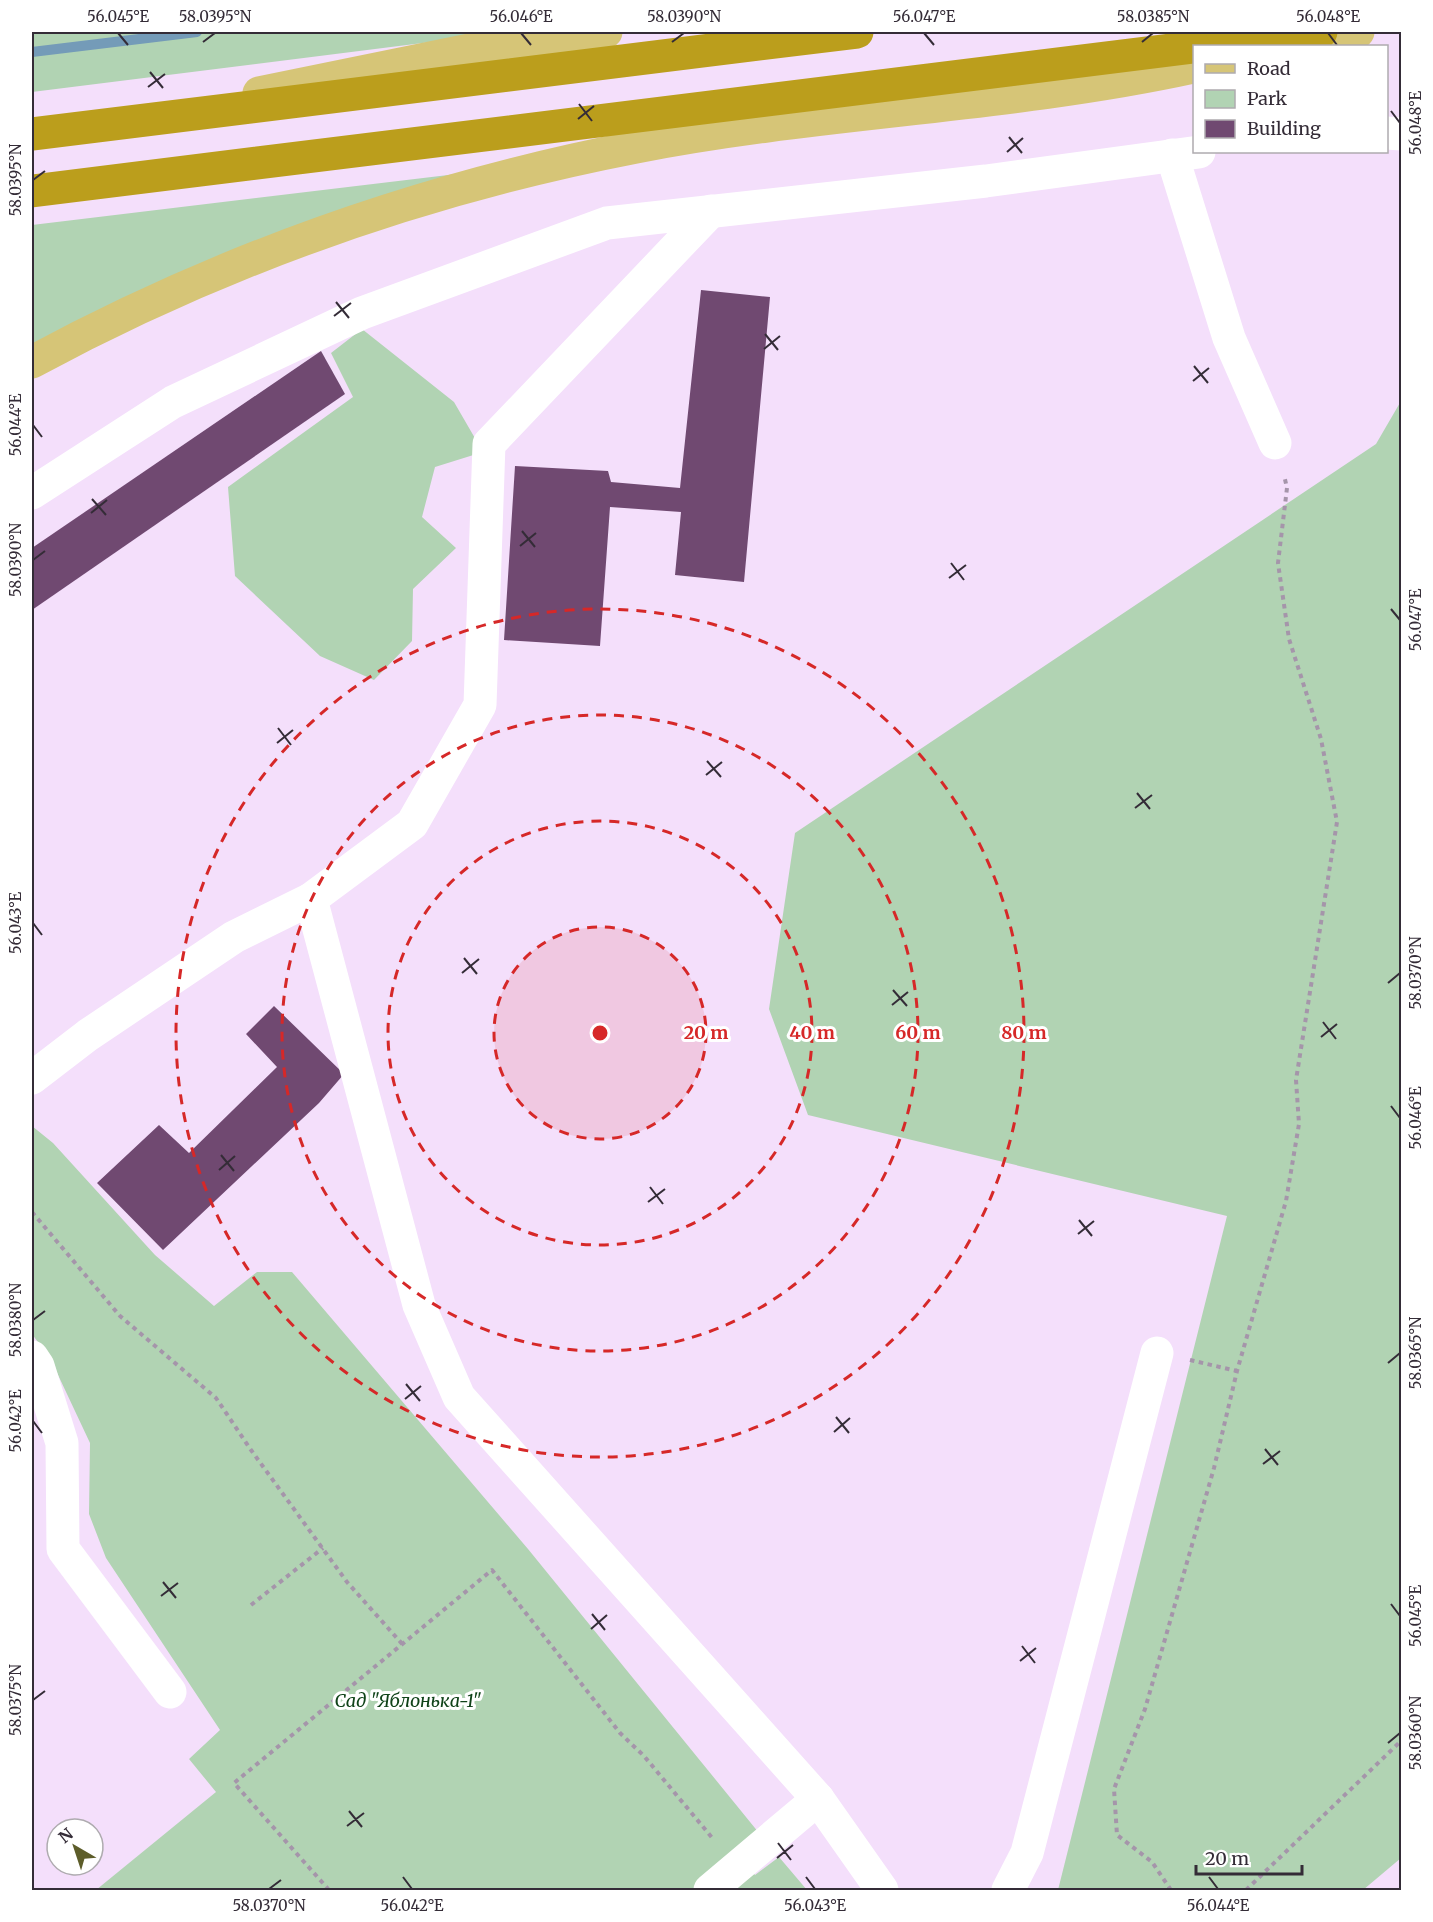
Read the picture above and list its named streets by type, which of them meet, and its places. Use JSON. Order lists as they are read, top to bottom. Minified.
{"parks":["Сад \"Яблонька-1\""],"legend":["Road","Park","Building"],"scale_bar":"20 m","north":"top left","coordinates":["56.045°E","58.0395°N","56.046°E","58.0390°N","56.047°E","58.0385°N","56.048°E","56.044°E","56.043°E","58.0370°N","58.0380°N","58.0365°N","56.042°E","58.0375°N","58.0360°N"],"rings":["20 m","40 m","60 m","80 m"]}
